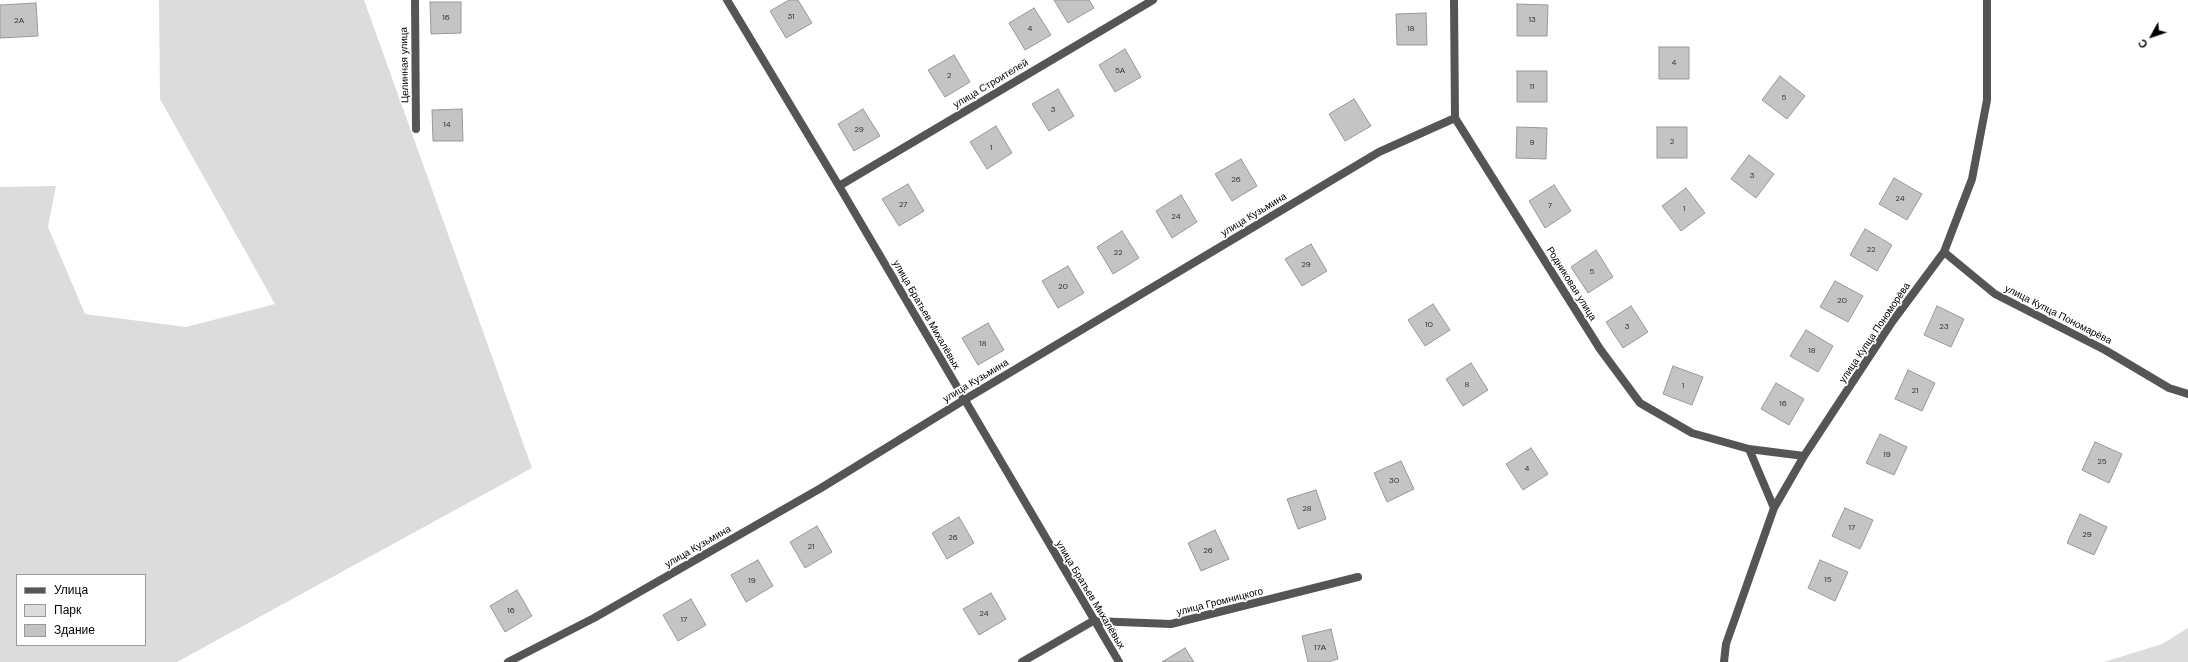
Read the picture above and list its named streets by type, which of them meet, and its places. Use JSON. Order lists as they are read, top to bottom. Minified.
{"streets":{"street":["Целинная улица","улица Строителей","улица Кузьмина","Родниковая улица","улица Братьев Михалёвых","улица Купца Пономарёва","улица Купца Пономорёва","улица Громницкого"]},"crossings":[["улица Строителей","улица Братьев Михалёвых"],["улица Кузьмина","Родниковая улица"],["улица Кузьмина","улица Братьев Михалёвых"],["Родниковая улица","улица Купца Пономорёва"],["улица Братьев Михалёвых","улица Громницкого"],["улица Купца Пономарёва","улица Купца Пономорёва"]],"house_numbers":["31","16","13","2А","4","18","4","5А","2","11","5","3","14","29","2","9","1","3","26","24","27","7","1","24","22","22","29","5","20","20","10","3","23","18","18","8","1","21","16","19","25","4","30","28","17","29","26","21","26","15","19","16","24","17","17А"],"legend":["Улица","Парк","Здание"],"north":"bottom left"}
